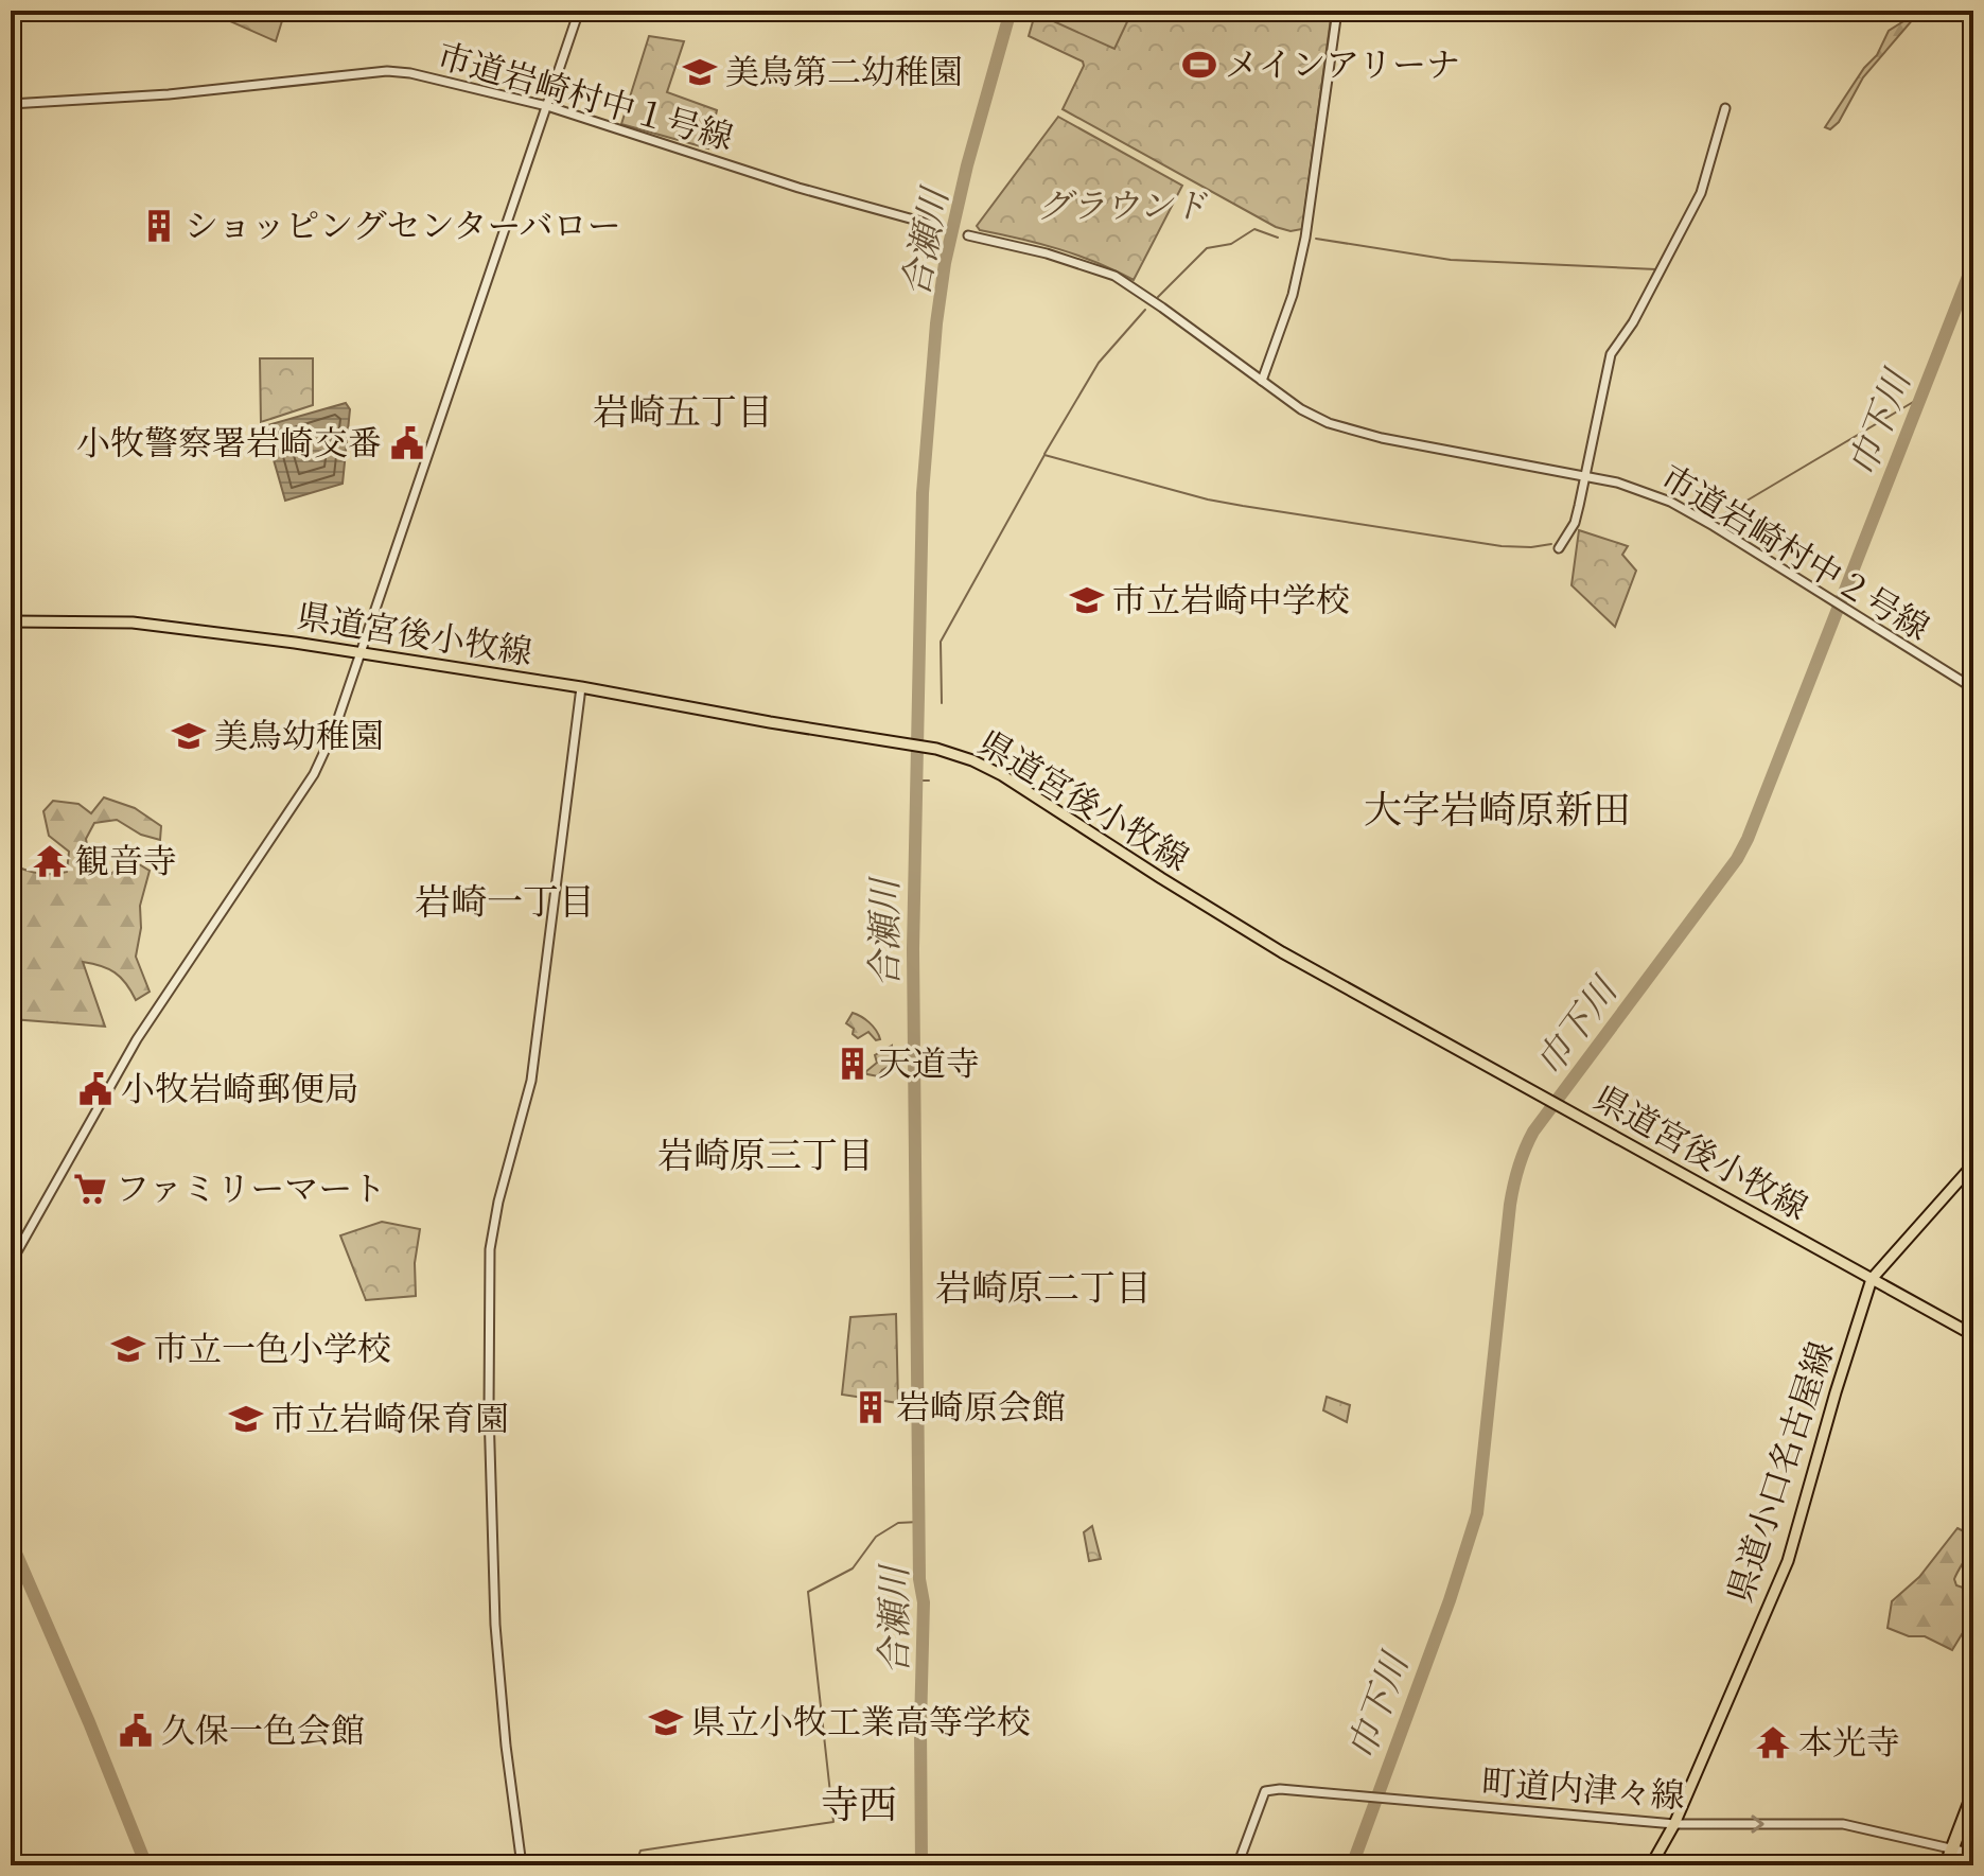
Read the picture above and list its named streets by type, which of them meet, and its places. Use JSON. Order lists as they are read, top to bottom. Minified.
{"streets":{"main road":["県道宮後小牧線","県道小口名古屋線"],"street":["市道岩崎村中１号線","市道岩崎村中２号線","町道内津々線"]},"crossings":[["県道宮後小牧線","県道小口名古屋線"],["県道小口名古屋線","町道内津々線"]],"one_way":["町道内津々線"],"districts":["岩崎五丁目","大字岩崎原新田","岩崎一丁目","岩崎原三丁目","岩崎原二丁目","寺西"],"water":["合瀬川","巾下川"],"parks":["グラウンド"],"places":{"sports":["メインアリーナ"],"school or university":["美鳥第二幼稚園","市立岩崎中学校","美鳥幼稚園","市立一色小学校","市立岩崎保育園","県立小牧工業高等学校"],"building":["ショッピングセンターバロー","天道寺","岩崎原会館"],"public building":["小牧警察署岩崎交番","小牧岩崎郵便局","久保一色会館"],"temple":["観音寺","本光寺"],"supermarket":["ファミリーマート"]}}
